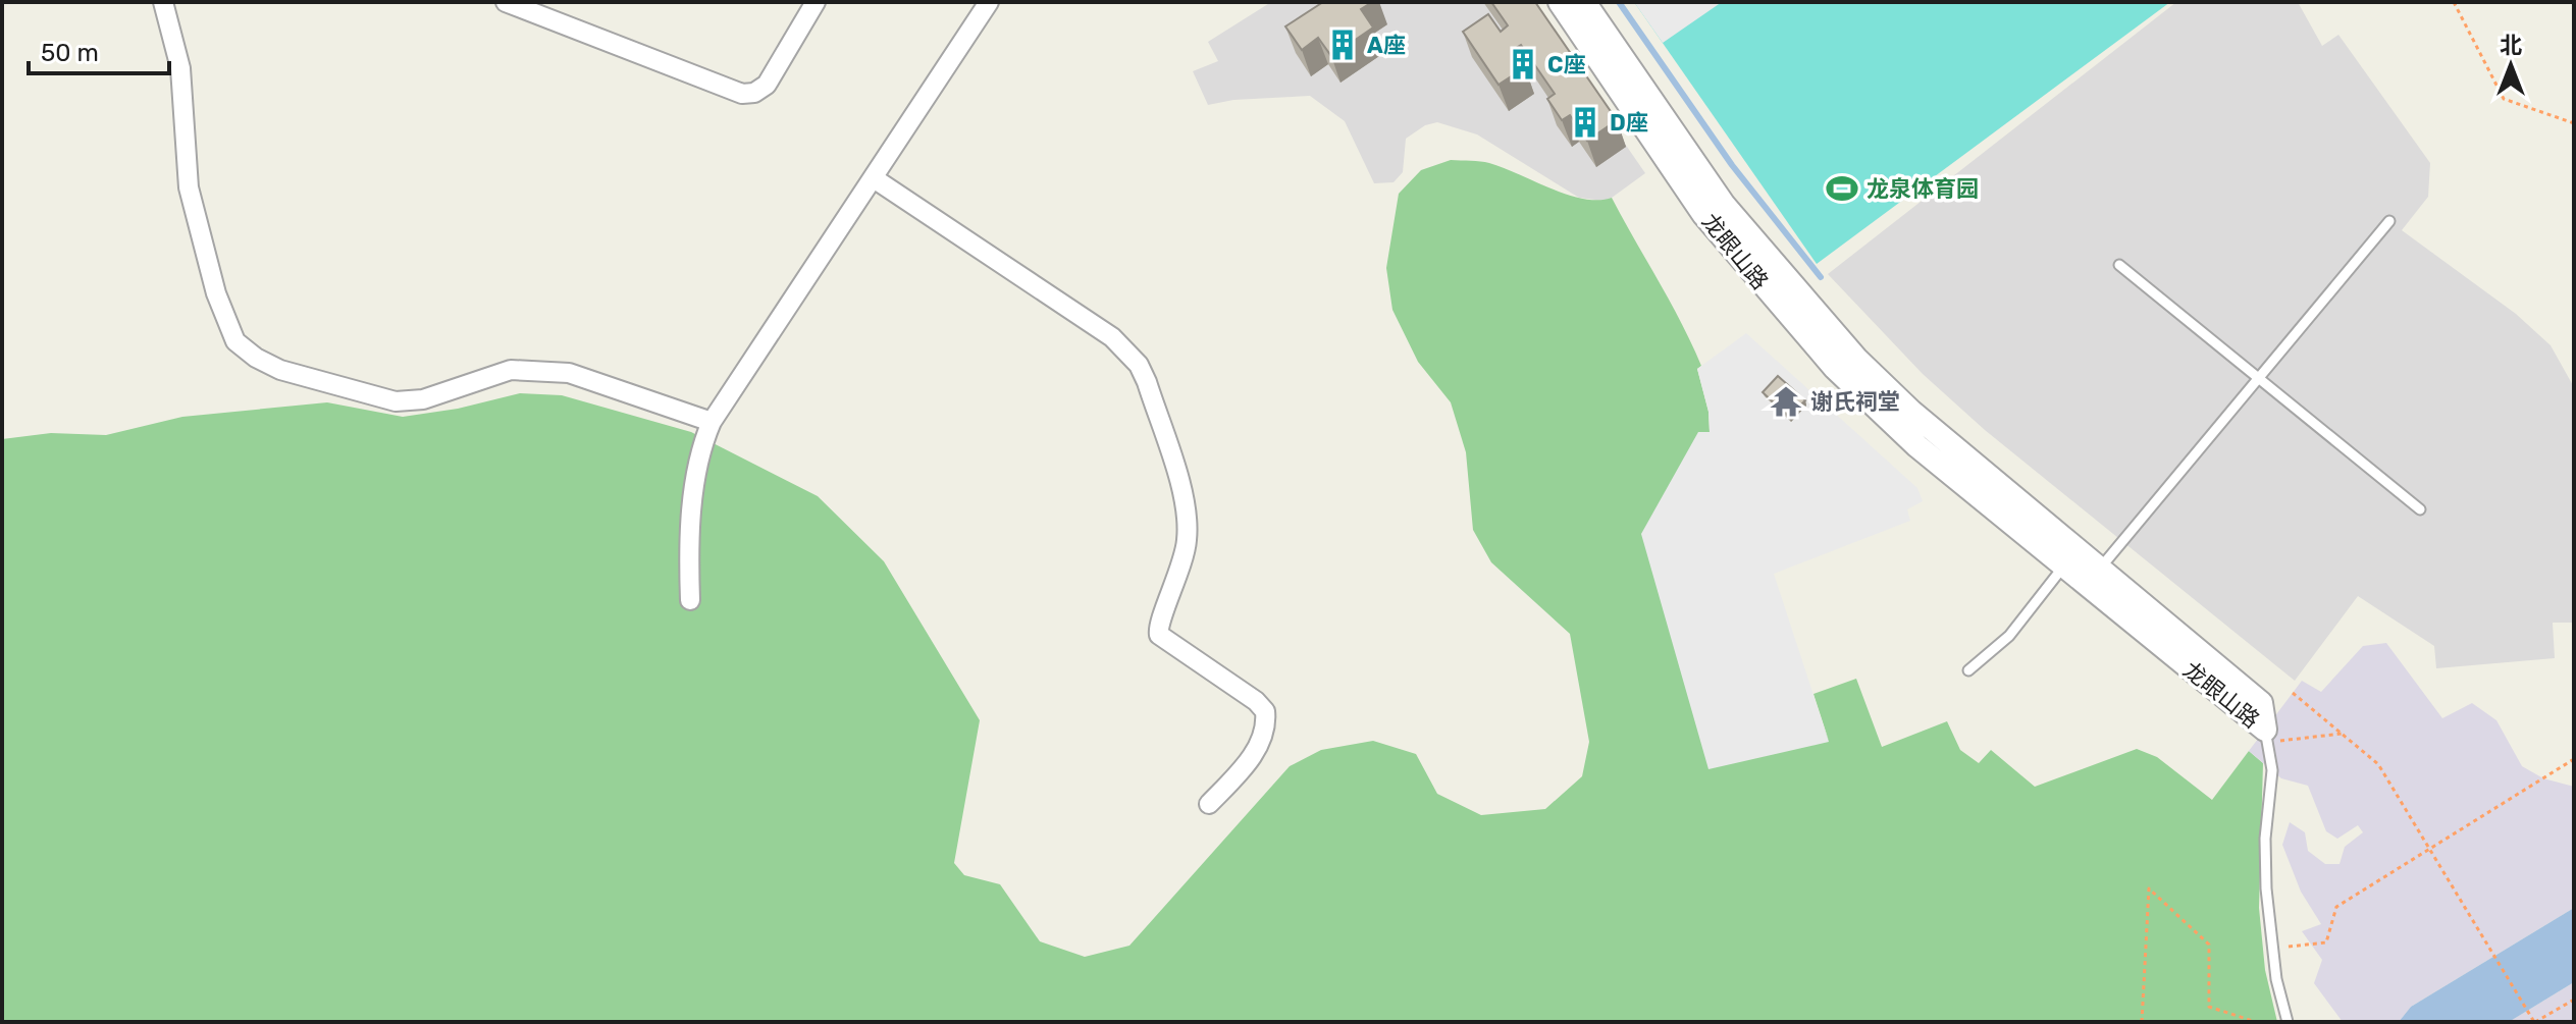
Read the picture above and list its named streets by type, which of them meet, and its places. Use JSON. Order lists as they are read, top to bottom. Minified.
{"streets":{"street":["龙眼山路"]},"places":{"building":["A座","C座","D座"],"sports":["龙泉体育园"],"temple":["谢氏祠堂"]},"scale_bar":"50 m","north":"top"}
